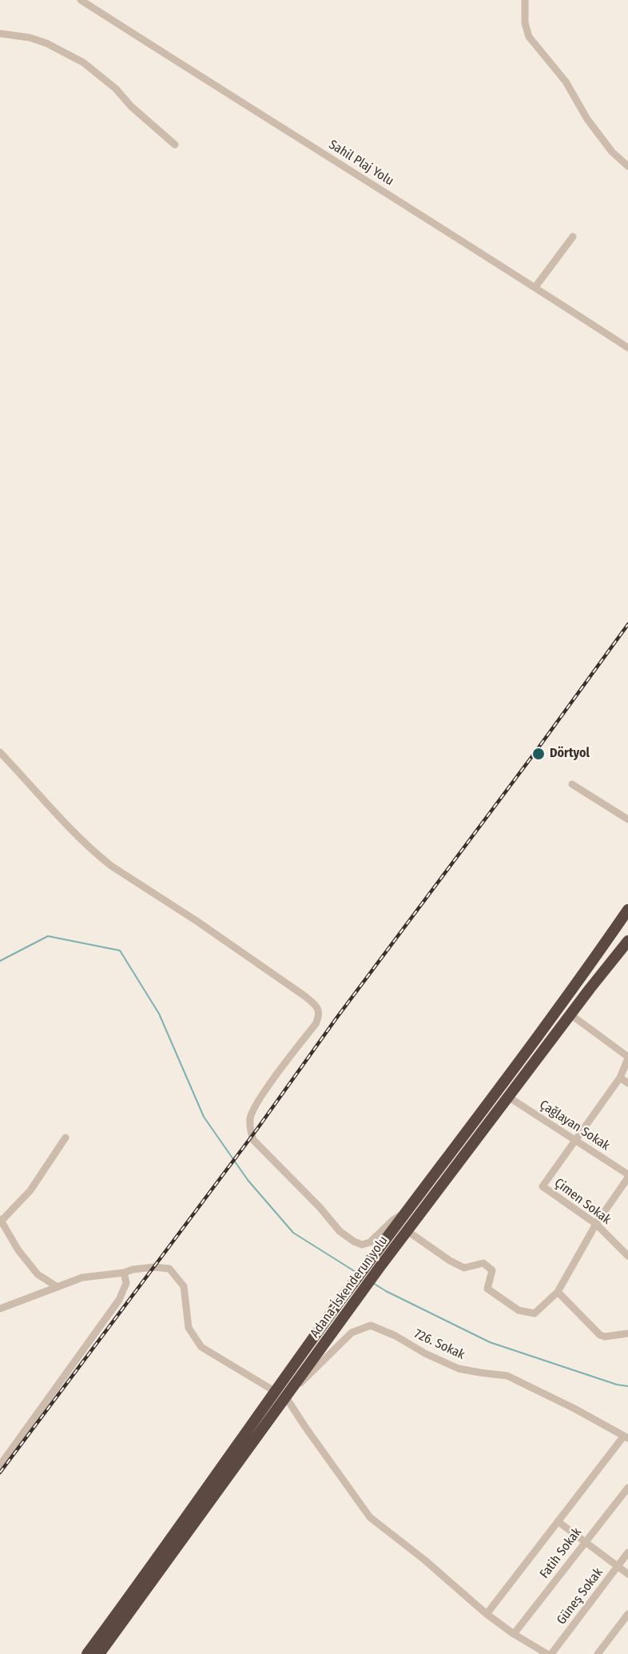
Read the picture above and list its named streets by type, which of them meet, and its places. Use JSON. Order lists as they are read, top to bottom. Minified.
{"streets":{"highway":["Adana-İskenderun yolu"],"street":["Sahil Plaj Yolu","Çağlayan Sokak","Çimen Sokak","726. Sokak","Fatih Sokak","Güneş Sokak"]},"crossings":[["Çağlayan Sokak","Çimen Sokak"],["Çağlayan Sokak","Adana-İskenderun yolu"],["Adana-İskenderun yolu","726. Sokak"]],"places":["Dörtyol"]}
